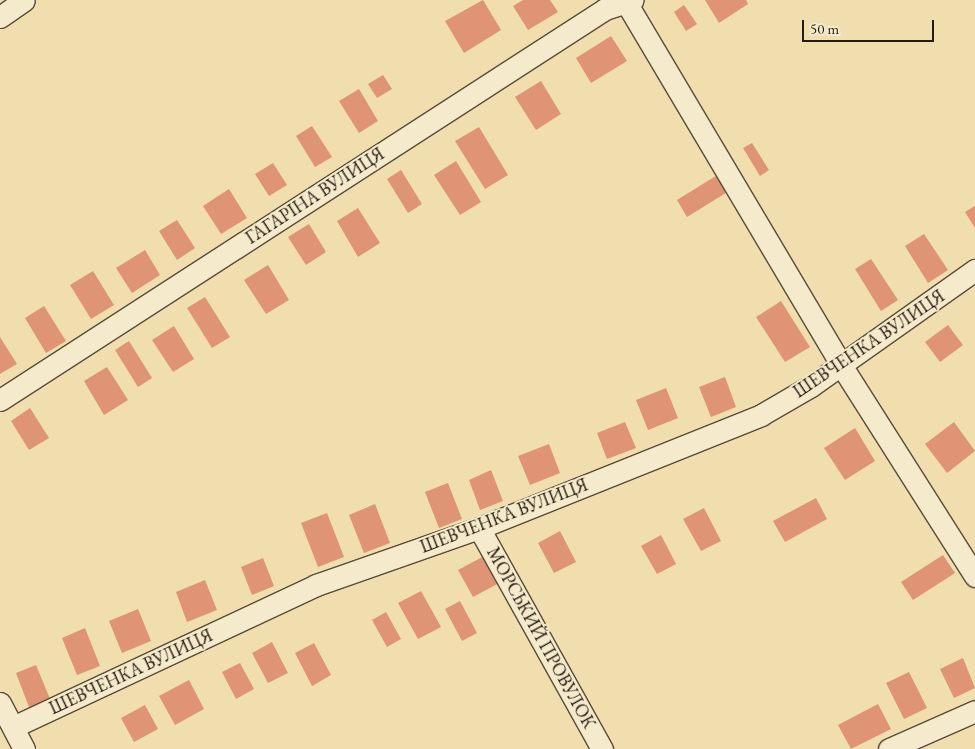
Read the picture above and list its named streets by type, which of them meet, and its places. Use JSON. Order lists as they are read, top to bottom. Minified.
{"streets":{"street":["ГАГАРІНА ВУЛИЦЯ","ШЕВЧЕНКА ВУЛИЦЯ","МОРСЬКИЙ ПРОВУЛОК"]},"crossings":[["ШЕВЧЕНКА ВУЛИЦЯ","МОРСЬКИЙ ПРОВУЛОК"]],"scale_bar":"50 m"}
